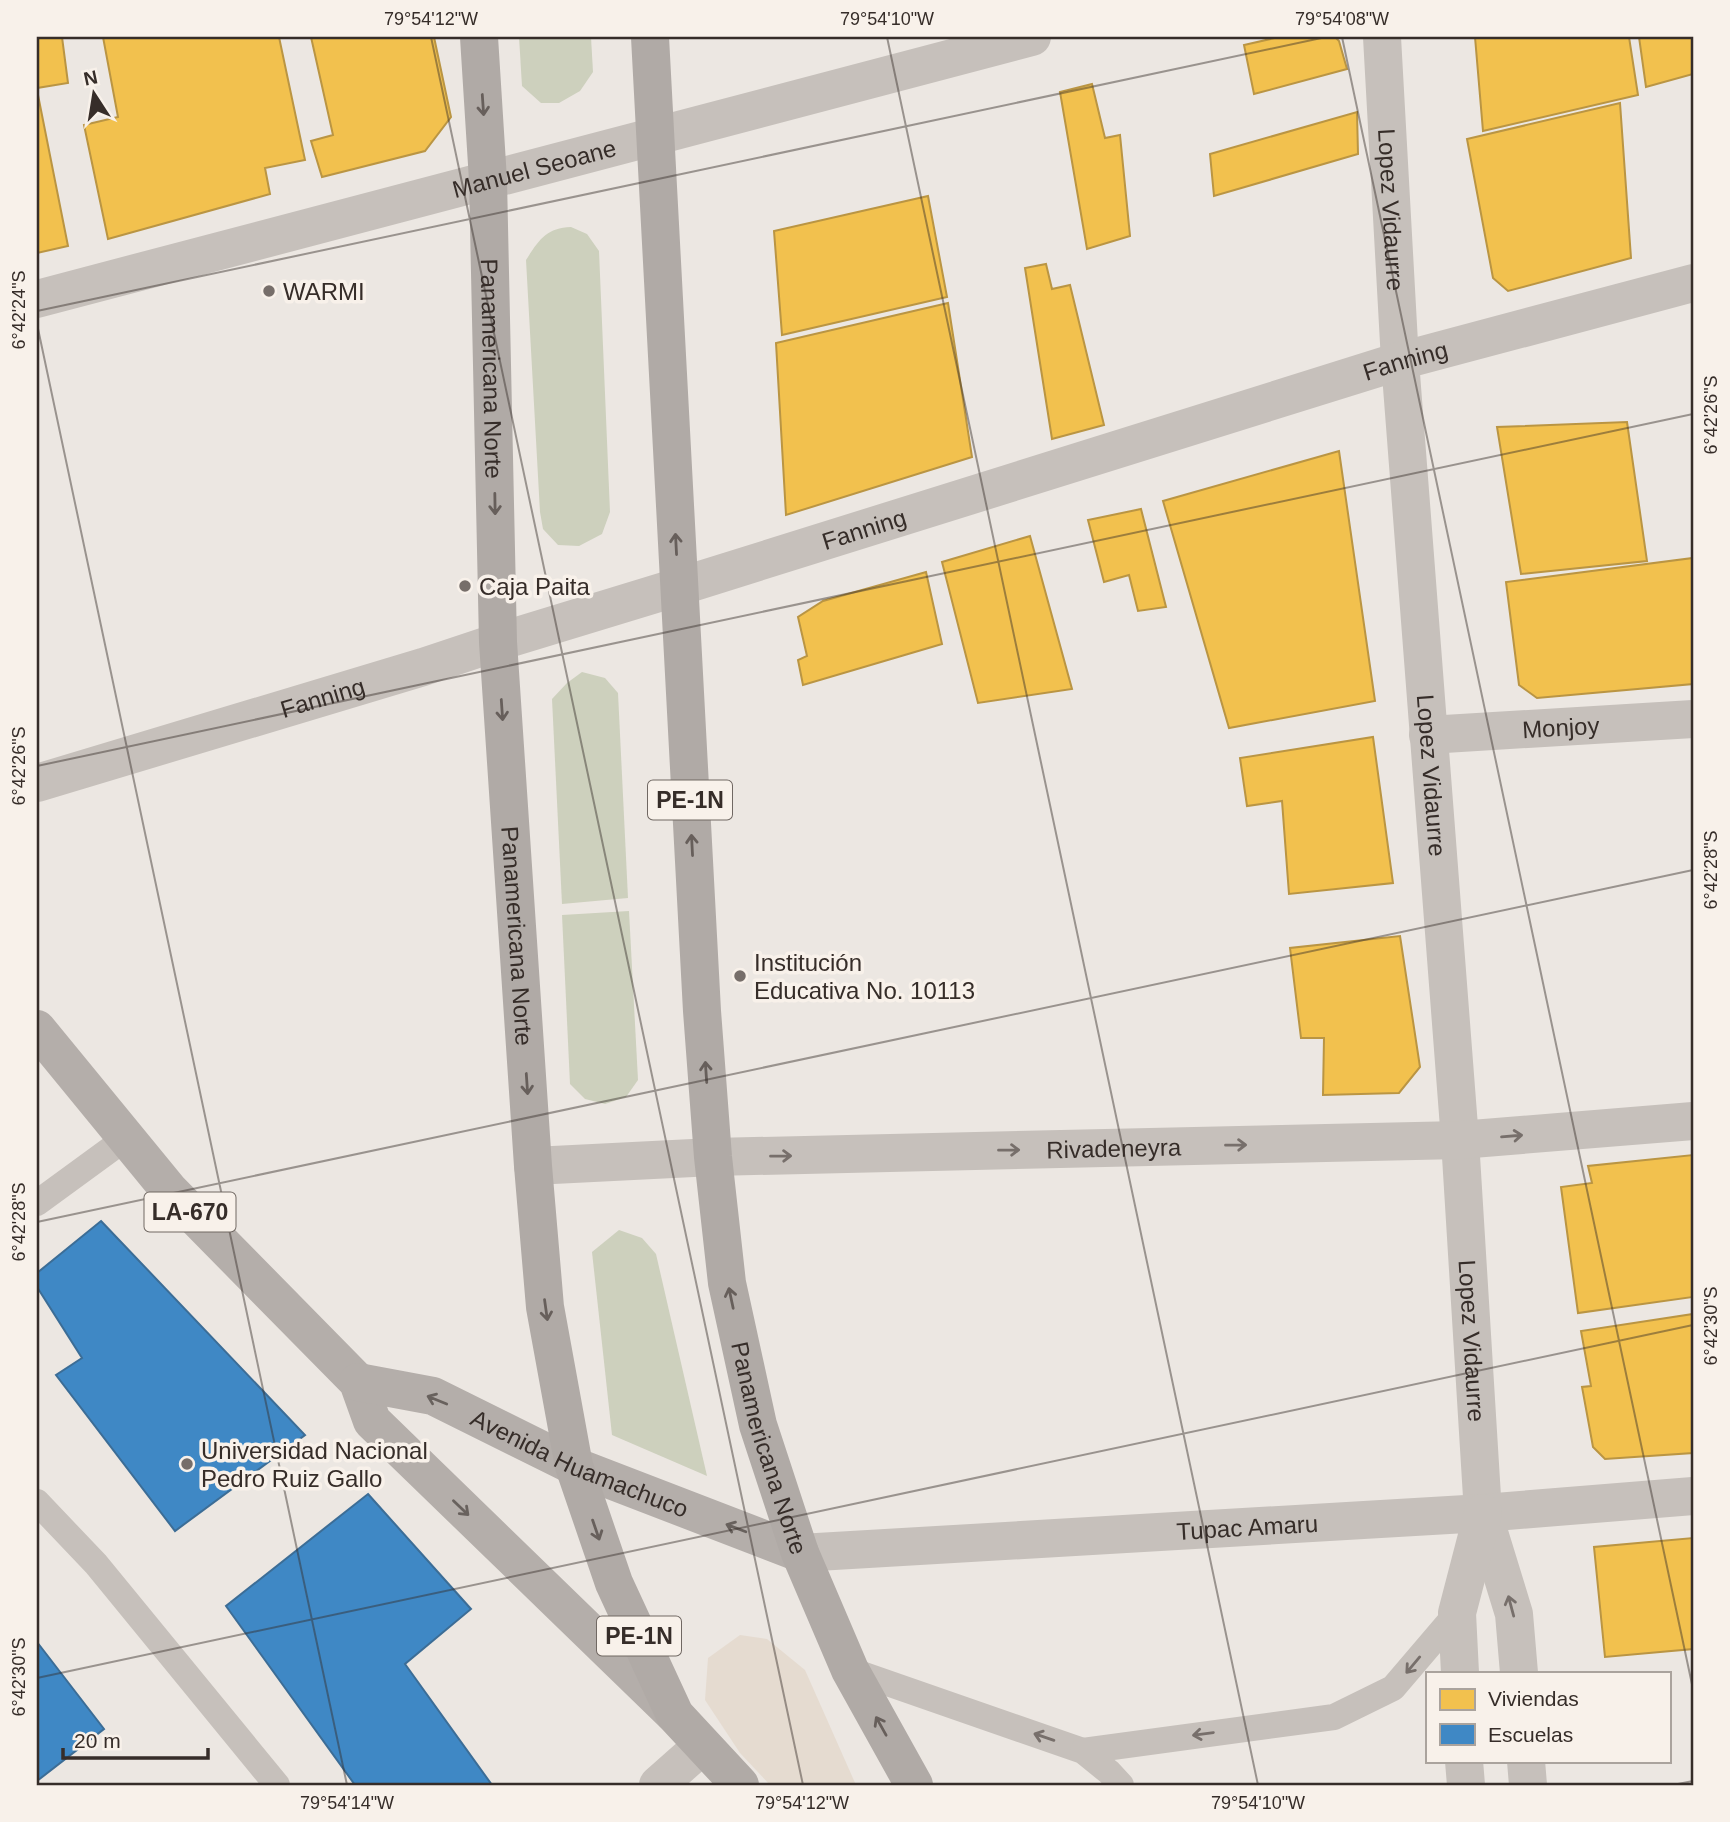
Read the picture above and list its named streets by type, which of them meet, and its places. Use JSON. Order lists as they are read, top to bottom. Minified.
{"streets":{"highway":["Panamericana Norte","PE-1N"],"main road":["LA-670","Avenida Huamachuco"],"street":["Manuel Seoane","Lopez Vidaurre","Fanning","Monjoy","Rivadeneyra","Tupac Amaru"]},"crossings":[["Manuel Seoane","Panamericana Norte"],["Lopez Vidaurre","Fanning"],["Lopez Vidaurre","Monjoy"],["Lopez Vidaurre","Rivadeneyra"],["Lopez Vidaurre","Tupac Amaru"],["Fanning","Panamericana Norte"],["Panamericana Norte","Rivadeneyra"],["Panamericana Norte","LA-670"],["Panamericana Norte","Avenida Huamachuco"],["Panamericana Norte","Tupac Amaru"],["LA-670","Avenida Huamachuco"],["Avenida Huamachuco","Tupac Amaru"]],"one_way":["Rivadeneyra","Avenida Huamachuco"],"places":["WARMI","Caja Paita","Institución Educativa No. 10113","Universidad Nacional Pedro Ruiz Gallo"],"legend":["Viviendas","Escuelas"],"scale_bar":"20 m","north":"top","coordinates":["79°54'12\"W","79°54'10\"W","79°54'08\"W","6°42'24\"S","6°42'26\"S","6°42'28\"S","6°42'30\"S","79°54'14\"W"]}
